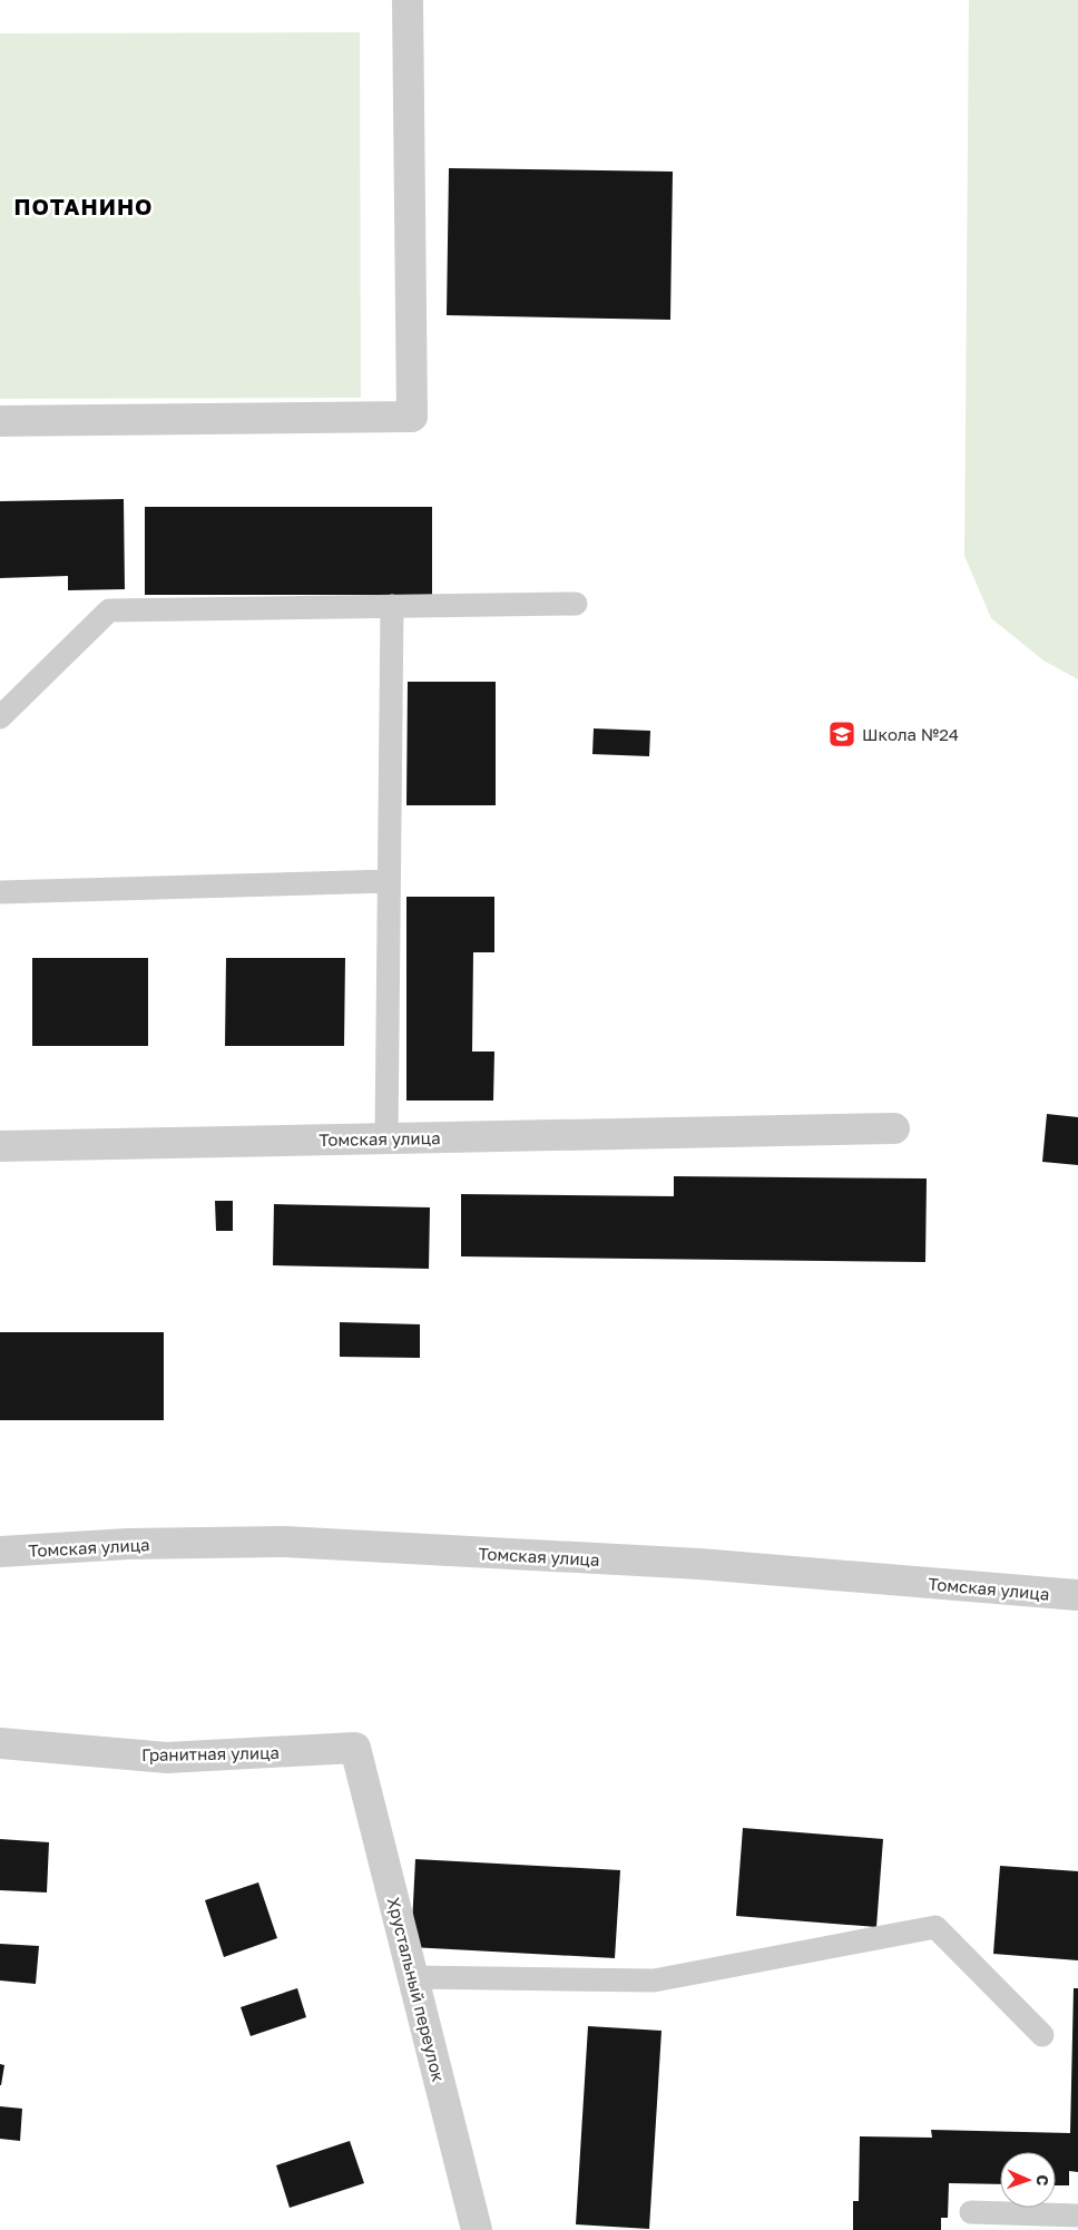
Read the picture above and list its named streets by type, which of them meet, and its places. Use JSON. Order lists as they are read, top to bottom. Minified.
{"streets":{"street":["Томская улица","Гранитная улица","Хрустальный переулок"]},"crossings":[["Гранитная улица","Хрустальный переулок"]],"districts":["ПОТАНИНО"],"places":{"school or university":["Школа №24"]},"north":"right"}
